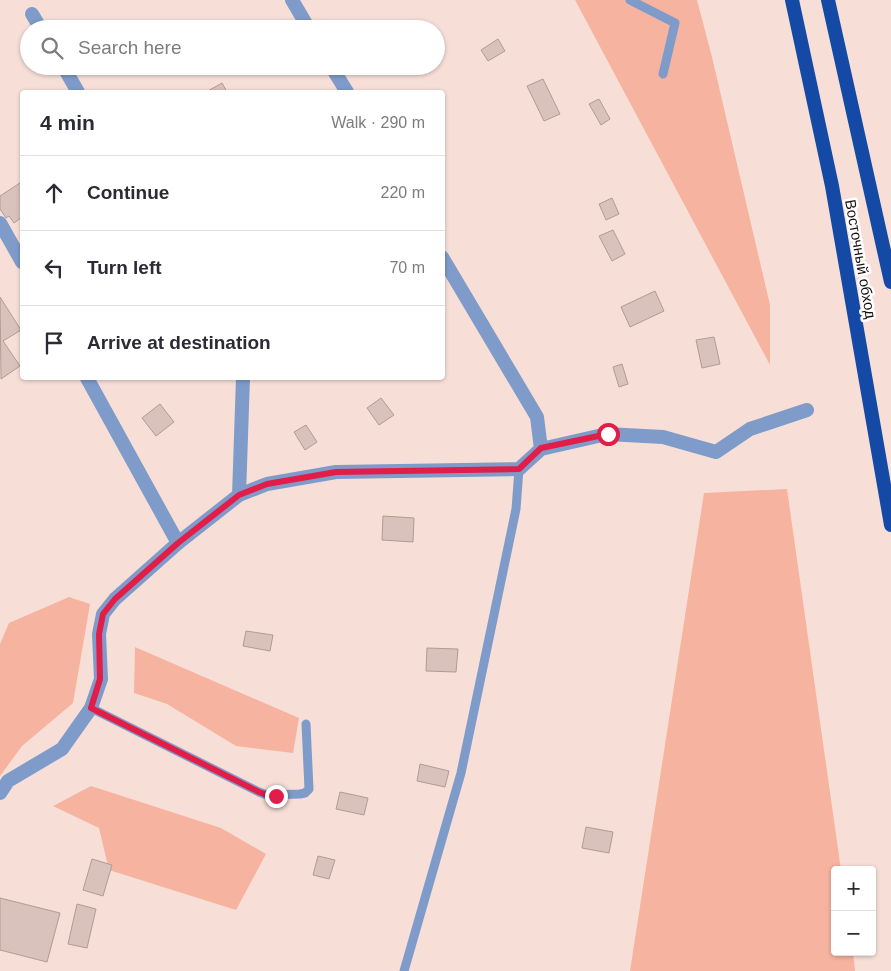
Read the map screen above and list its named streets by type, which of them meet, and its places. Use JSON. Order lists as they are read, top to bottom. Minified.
{"streets":{"highway":["Восточный обход"]},"page":{"search":"Search here","heading":["4 min","Walk · 290 m"],"list":[["Continue","220 m"],["Turn left","70 m"],"Arrive at destination"],"map_buttons":["+","−"]}}
